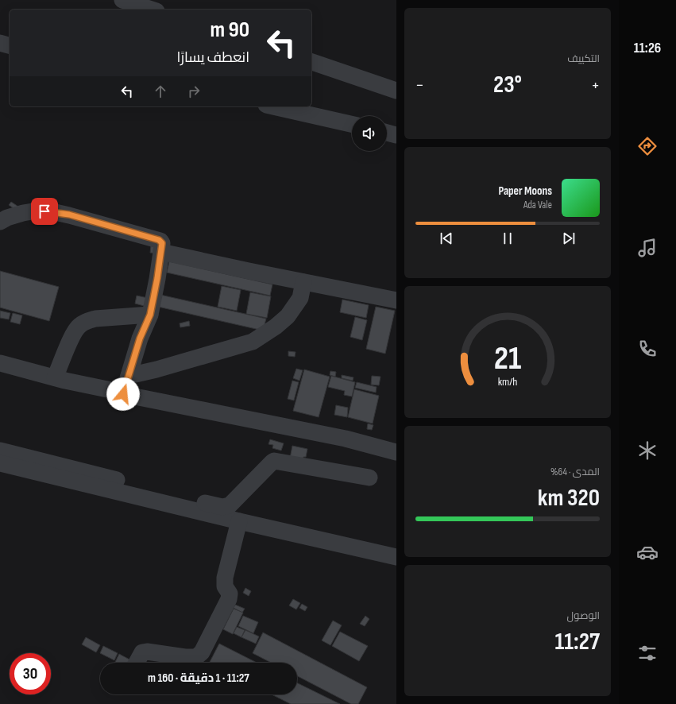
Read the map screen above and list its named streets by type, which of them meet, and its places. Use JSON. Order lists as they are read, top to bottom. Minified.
{"page":{"tabs":"11:26","tile":["التكييف",["المدى · 64%","320 km"],["الوصول","11:27"]],"turn":["90 m","انعطف يسارًا"],"heat":["−","23°","+"],"song":["Paper Moons","Ada Vale"],"limit":"30","trip":"11:27 · 1 دقيقة · 160 m","gauge":["21","km/h"]}}
